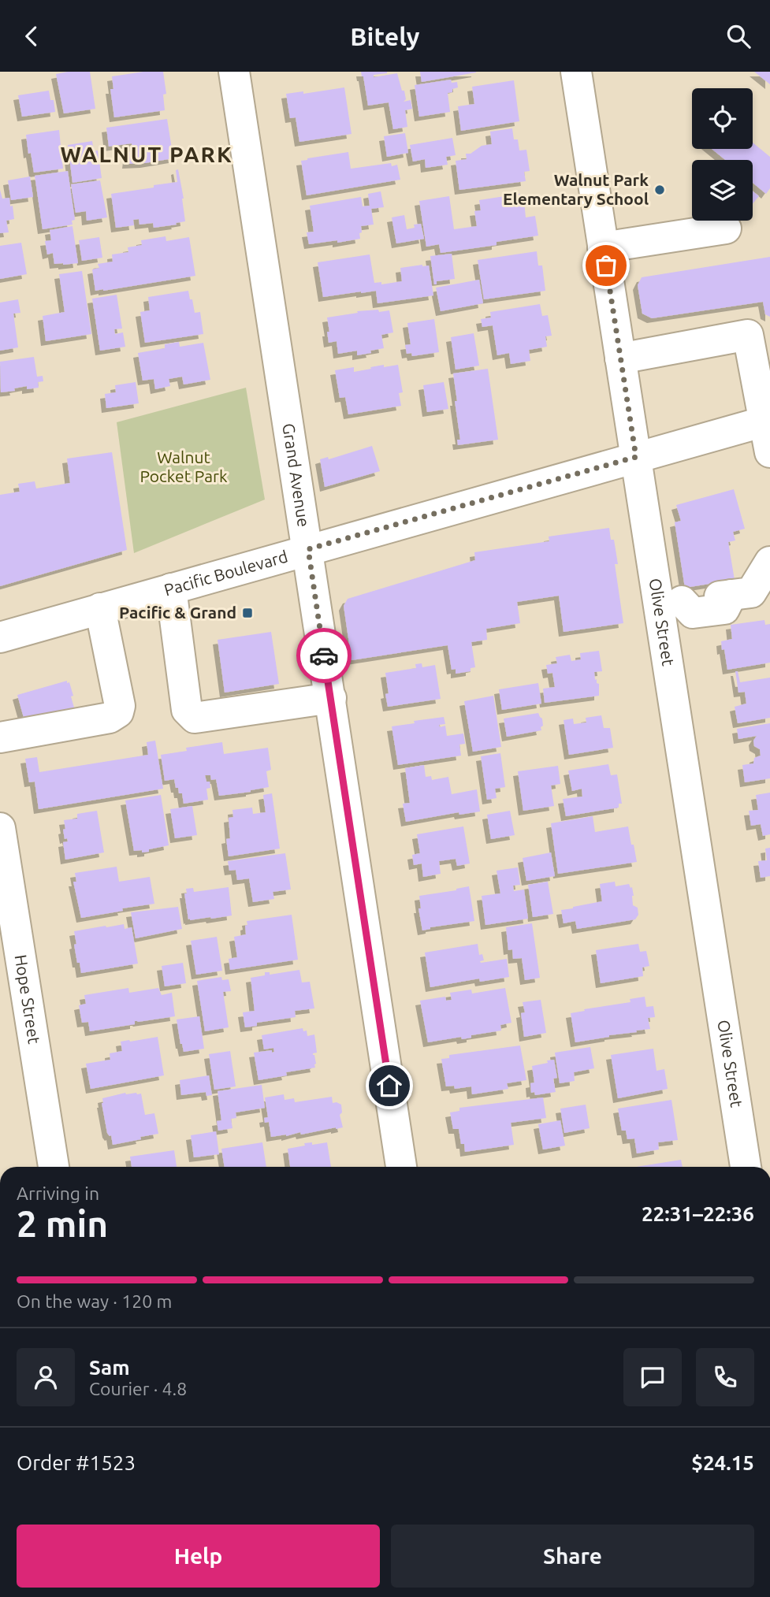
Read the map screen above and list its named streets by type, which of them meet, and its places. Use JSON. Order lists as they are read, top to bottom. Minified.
{"streets":{"street":["Grand Avenue","Pacific Boulevard","Olive Street","Hope Street"]},"crossings":[["Grand Avenue","Pacific Boulevard"],["Pacific Boulevard","Olive Street"]],"districts":["WALNUT PARK"],"parks":["Walnut Pocket Park"],"places":{"other":["Walnut Park Elementary School"],"transit":["Pacific & Grand"]},"page":{"header":"Bitely","heading":["2 min","Arriving in","22:31–22:36"],"panel":["Sam","Courier · 4.8","Order #1523","$24.15"],"bar":"On the way · 120 m","buttons":["Help","Share"]}}
